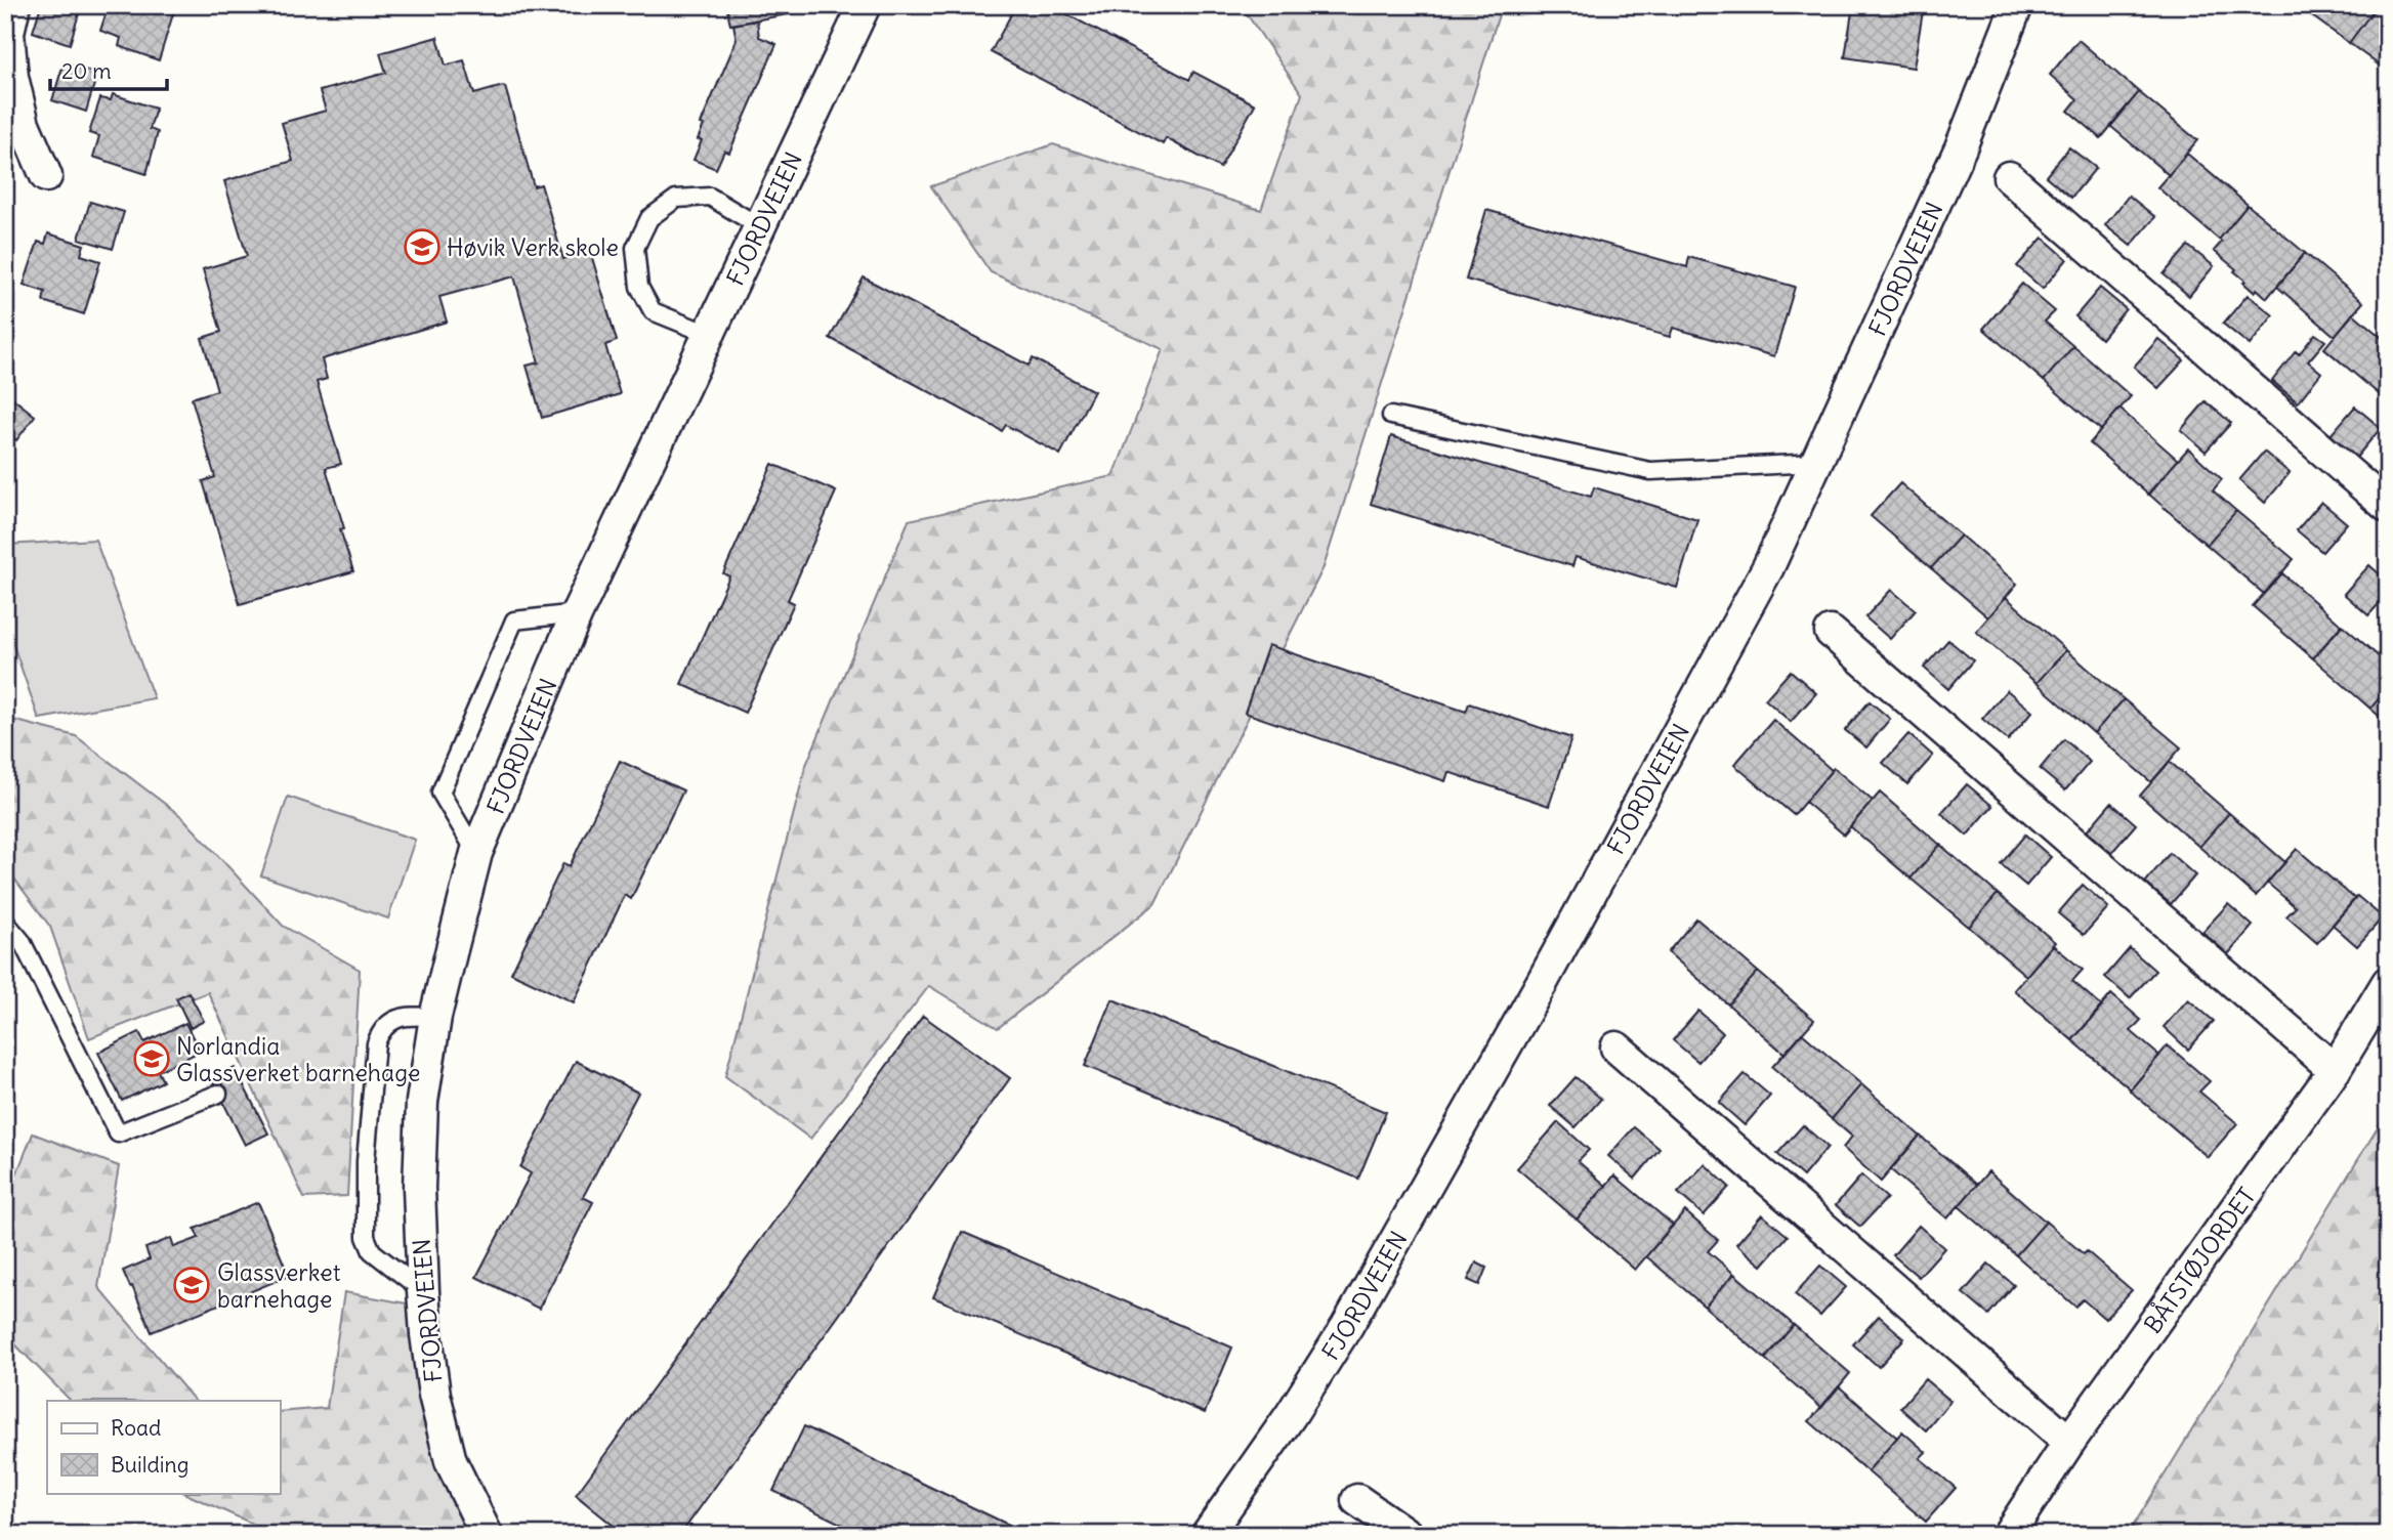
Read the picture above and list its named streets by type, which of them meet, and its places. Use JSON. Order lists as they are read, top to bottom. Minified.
{"streets":{"street":["FJORDVEIEN","BÅTSTØJORDET"]},"places":{"school or university":["Høvik Verk skole","Norlandia Glassverket barnehage","Glassverket barnehage"]},"legend":["Road","Building"],"scale_bar":"20 m"}
